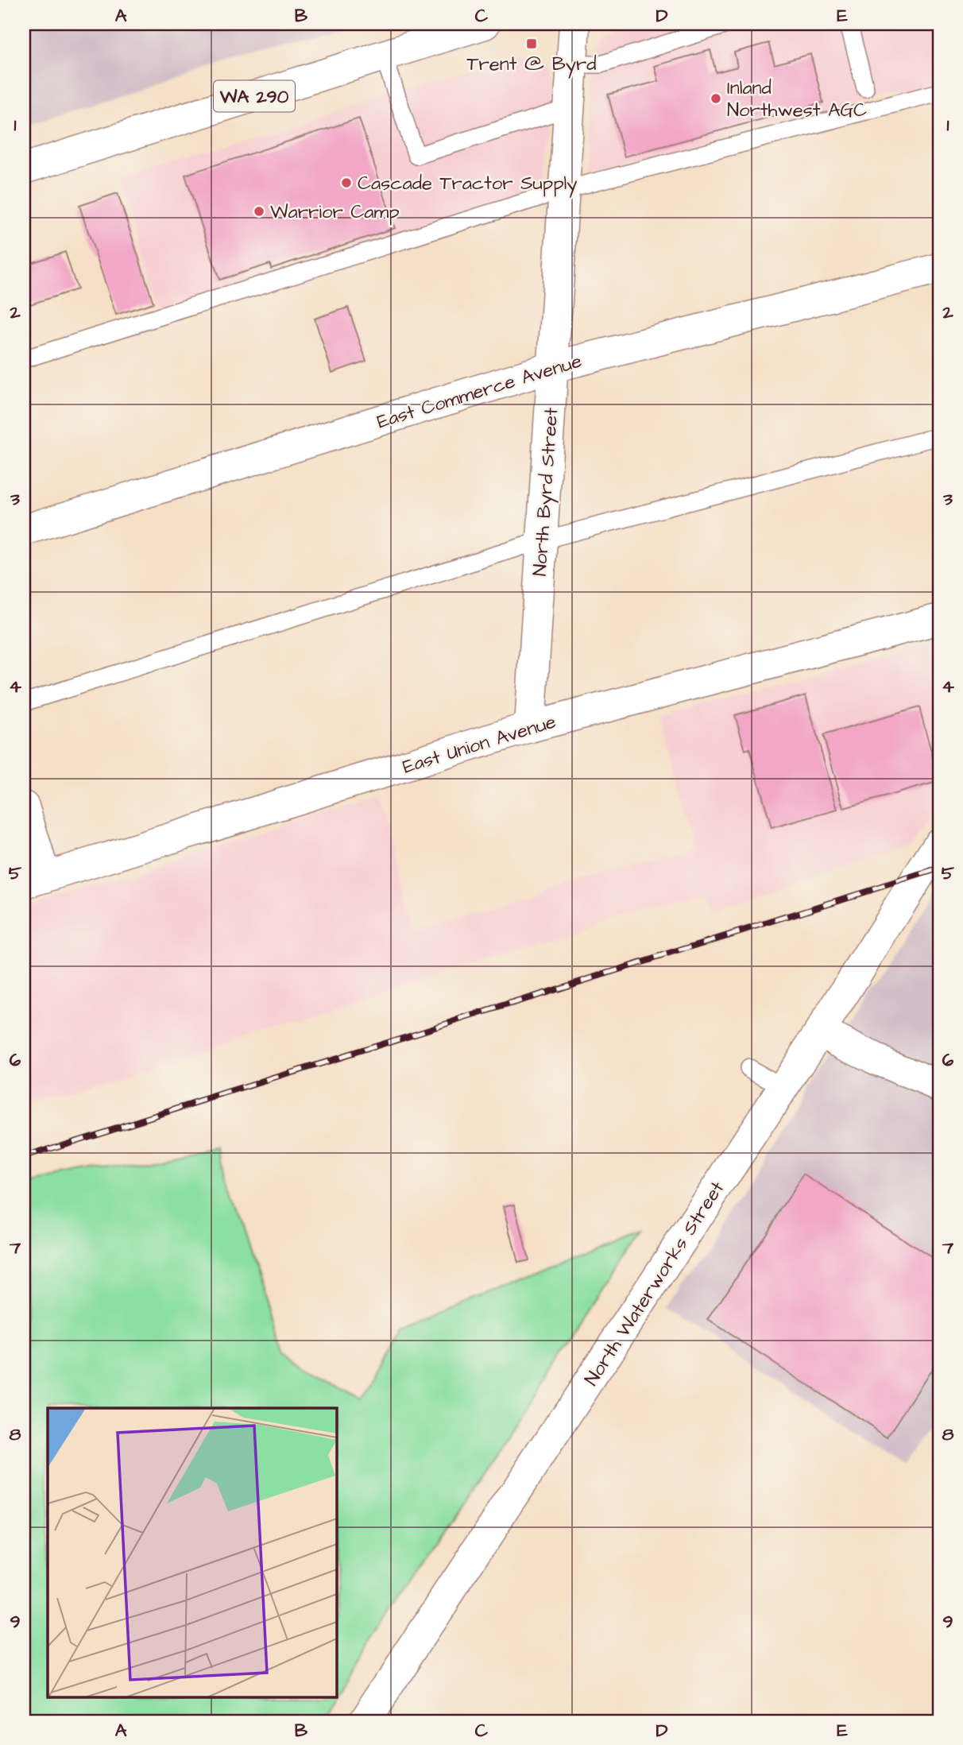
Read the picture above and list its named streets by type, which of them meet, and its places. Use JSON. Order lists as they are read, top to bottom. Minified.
{"streets":{"street":["WA 290","East Commerce Avenue","North Byrd Street","East Union Avenue","North Waterworks Street"]},"crossings":[["East Commerce Avenue","North Byrd Street"],["North Byrd Street","East Union Avenue"]],"places":{"transit":["Trent @ Byrd"],"other":["Inland Northwest AGC","Cascade Tractor Supply","Warrior Camp"]},"grid":{"columns":["A","B","C","D","E"],"rows":["1","2","3","4","5","6","7","8","9"]}}
